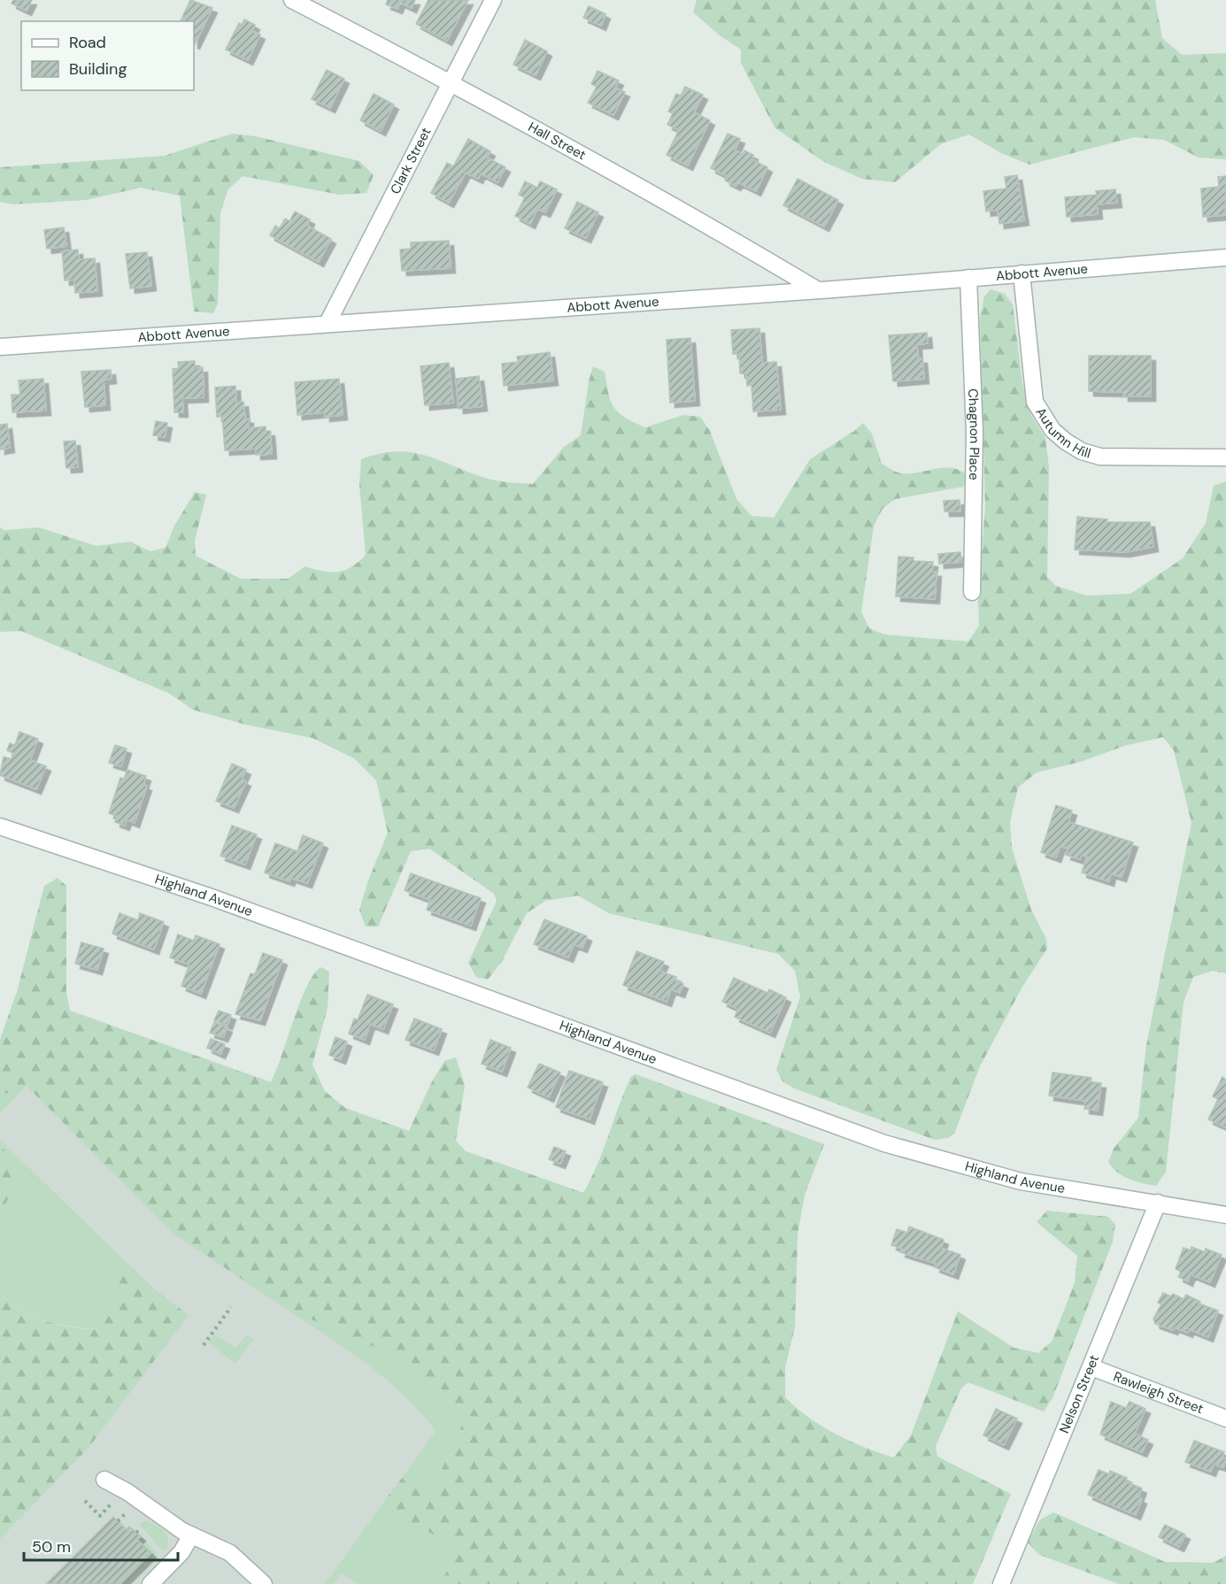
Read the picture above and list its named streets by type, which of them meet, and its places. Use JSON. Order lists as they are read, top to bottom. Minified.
{"streets":{"street":["Hall Street","Clark Street","Abbott Avenue","Autumn Hill","Chagnon Place","Highland Avenue","Rawleigh Street","Nelson Street"]},"crossings":[["Hall Street","Clark Street"],["Hall Street","Abbott Avenue"],["Clark Street","Abbott Avenue"],["Abbott Avenue","Autumn Hill"],["Abbott Avenue","Chagnon Place"],["Highland Avenue","Nelson Street"],["Rawleigh Street","Nelson Street"]],"legend":["Road","Building"],"scale_bar":"50 m"}
